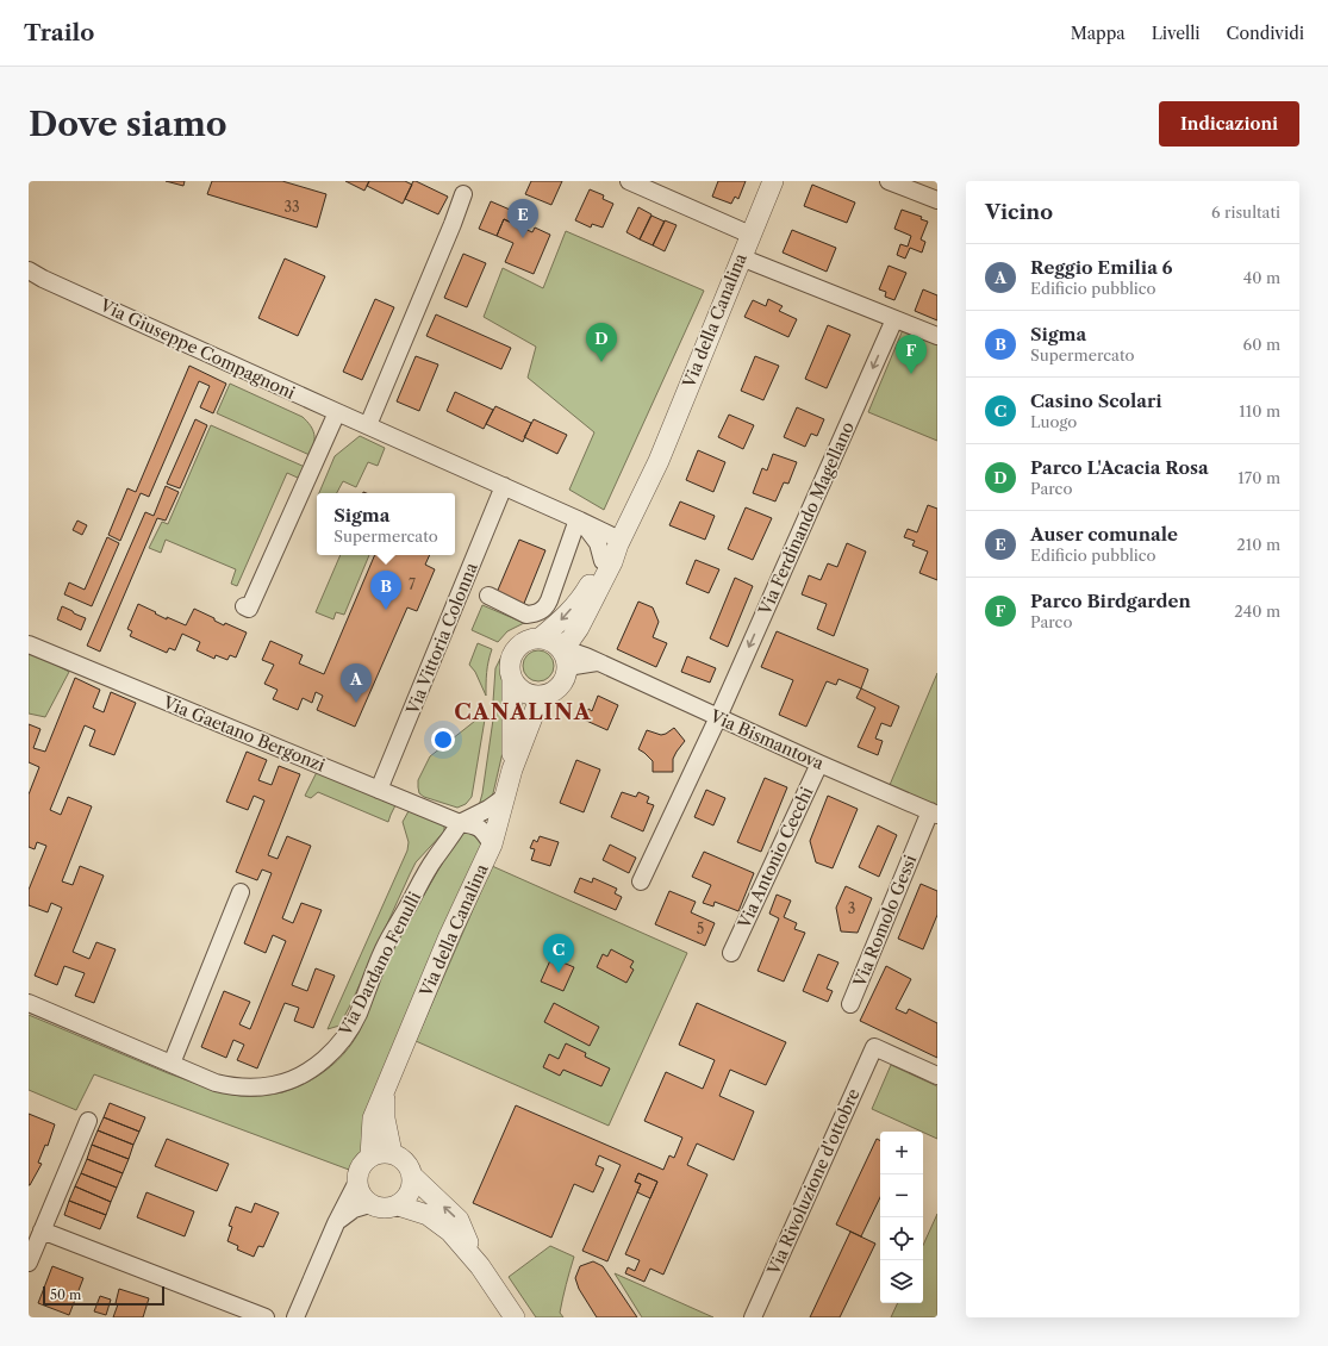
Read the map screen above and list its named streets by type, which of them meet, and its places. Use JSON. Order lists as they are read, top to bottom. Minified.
{"streets":{"street":["Via della Canalina","Via Giuseppe Compagnoni","Via Ferdinando Magellano","Via Vittoria Colonna","Via Gaetano Bergonzi","Via Bismantova","Via Antonio Cecchi","Via Romolo Gessi","Via Dardano Fenulli","Via Rivoluzione d'ottobre"]},"crossings":[["Via della Canalina","Via Giuseppe Compagnoni"],["Via della Canalina","Via Gaetano Bergonzi"],["Via della Canalina","Via Bismantova"],["Via Giuseppe Compagnoni","Via Vittoria Colonna"],["Via Ferdinando Magellano","Via Bismantova"],["Via Vittoria Colonna","Via Gaetano Bergonzi"],["Via Gaetano Bergonzi","Via Dardano Fenulli"],["Via Bismantova","Via Antonio Cecchi"],["Via Bismantova","Via Romolo Gessi"]],"one_way":["Via Ferdinando Magellano"],"districts":["CANALINA"],"house_numbers":["33","7","3","5"],"scale_bar":"50 m","page":{"header":"Trailo","nav":["Mappa","Livelli","Condividi"],"buttons":"Indicazioni","title":"Dove siamo","heading":["Vicino","6 risultati"],"pins":["E","D","F","B","A","C"],"list":[{"mark":"A","name":"Reggio Emilia 6","note":"Edificio pubblico","value":"40 m"},{"mark":"B","name":"Sigma","note":"Supermercato","value":"60 m"},{"mark":"C","name":"Casino Scolari","note":"Luogo","value":"110 m"},{"mark":"D","name":"Parco L'Acacia Rosa","note":"Parco","value":"170 m"},{"mark":"E","name":"Auser comunale","note":"Edificio pubblico","value":"210 m"},{"mark":"F","name":"Parco Birdgarden","note":"Parco","value":"240 m"}],"popup":["Sigma","Supermercato"],"map_buttons":["+","−"],"scale":"50 m"}}
